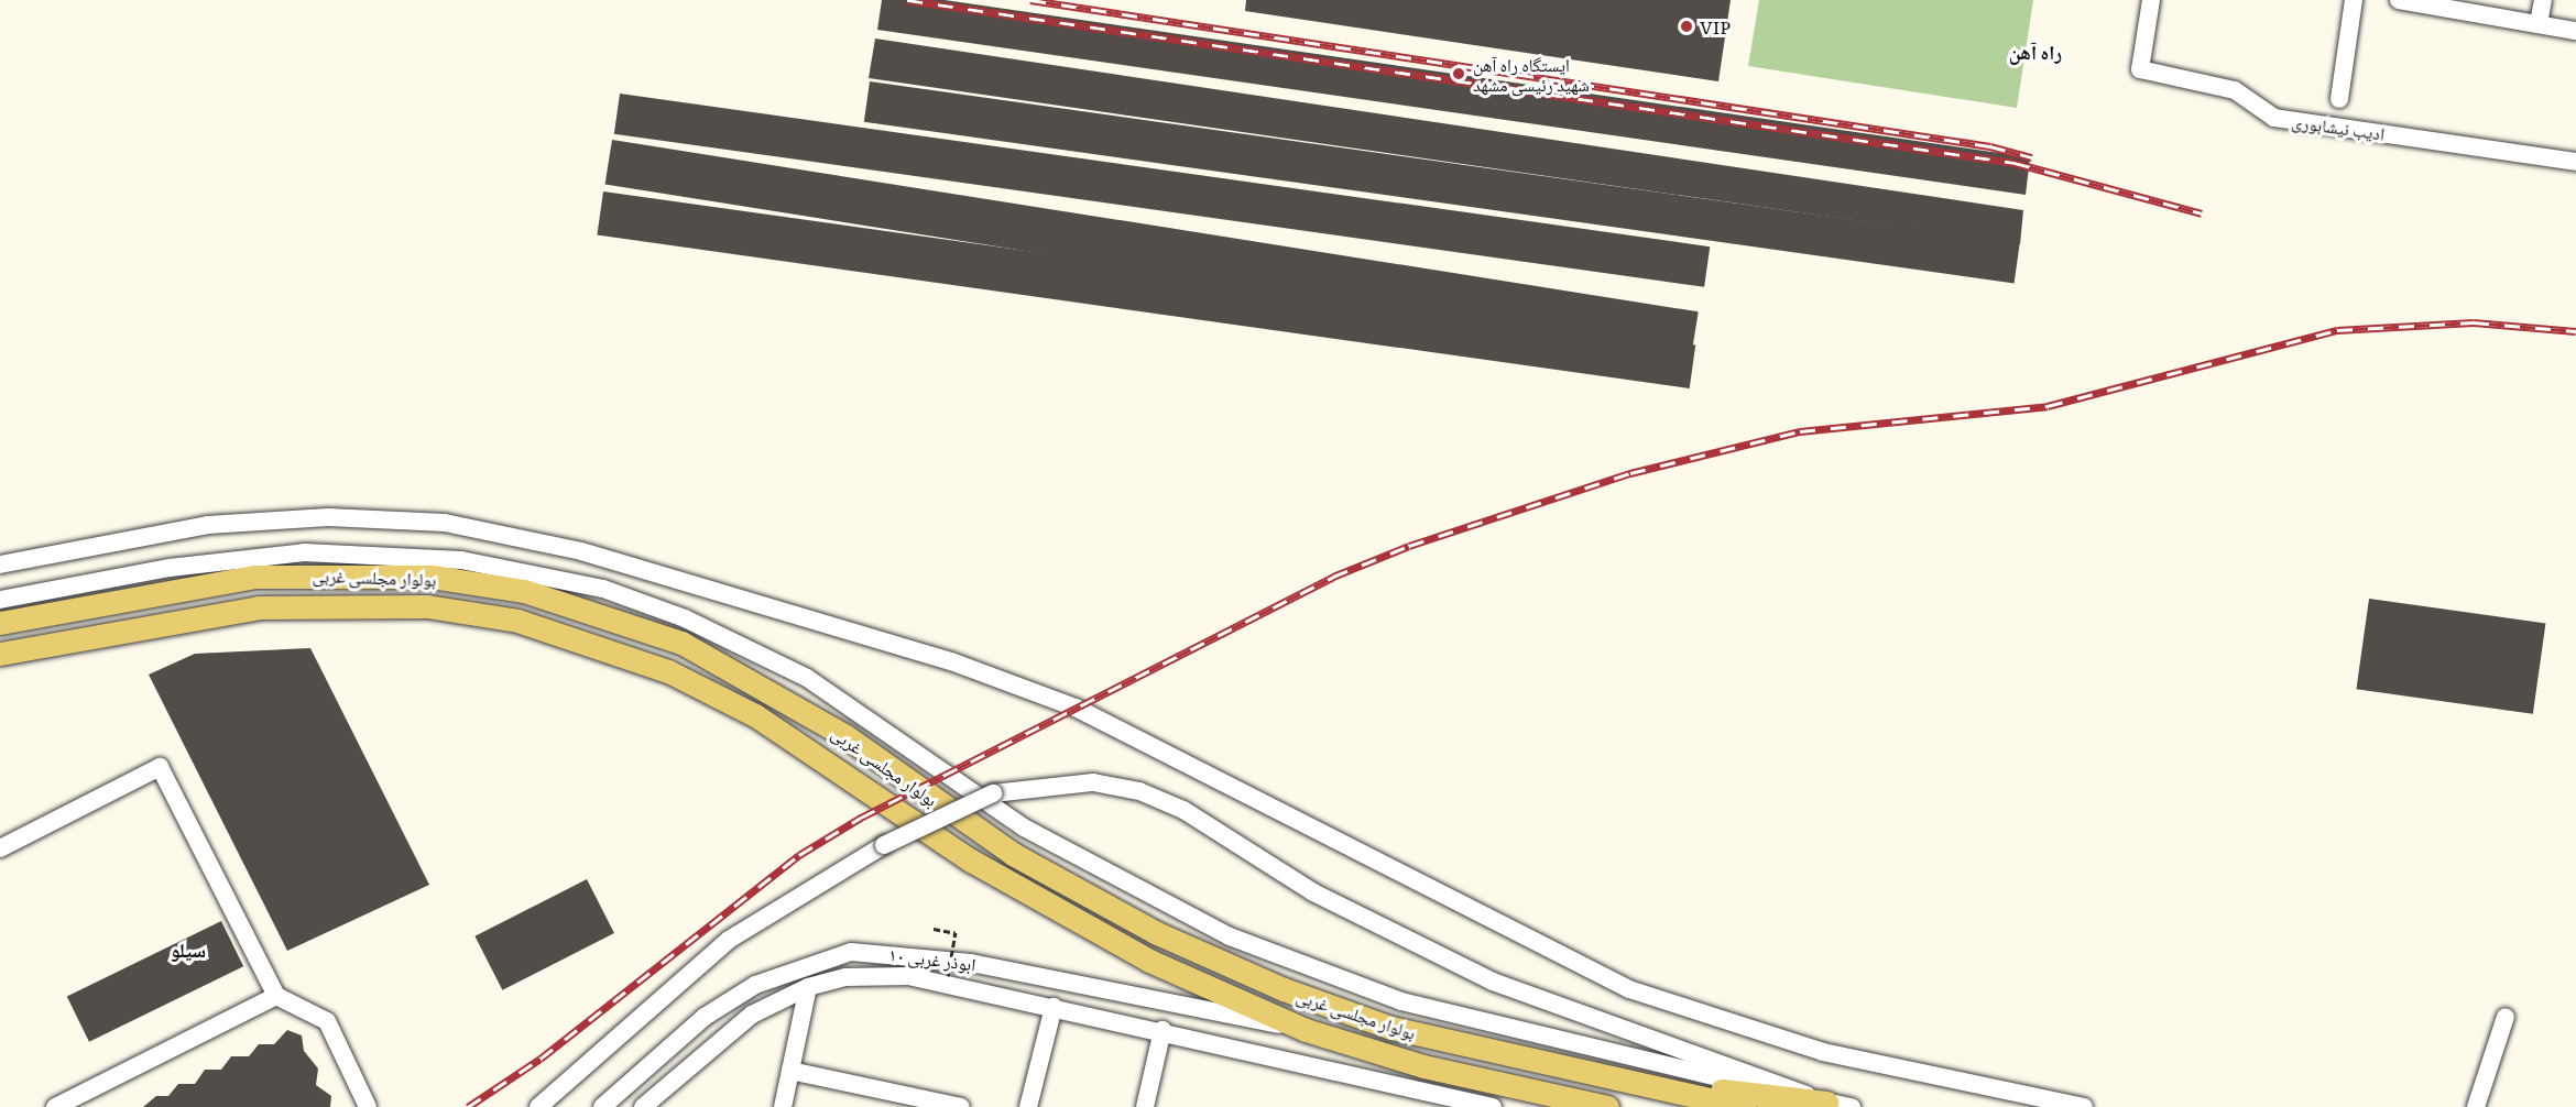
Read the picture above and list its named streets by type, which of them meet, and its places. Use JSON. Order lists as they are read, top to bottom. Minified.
{"streets":{"main road":["بولوار مجلسی غربی"],"street":["ادیب نیشابوری","ابوذر غربی ۱۰"]},"crossings":[["بولوار مجلسی غربی","ابوذر غربی ۱۰"]],"districts":["راه آهن","سیلو"],"places":["VIP","ایستگاه راه آهن شهید رئیسی مشهد"]}
